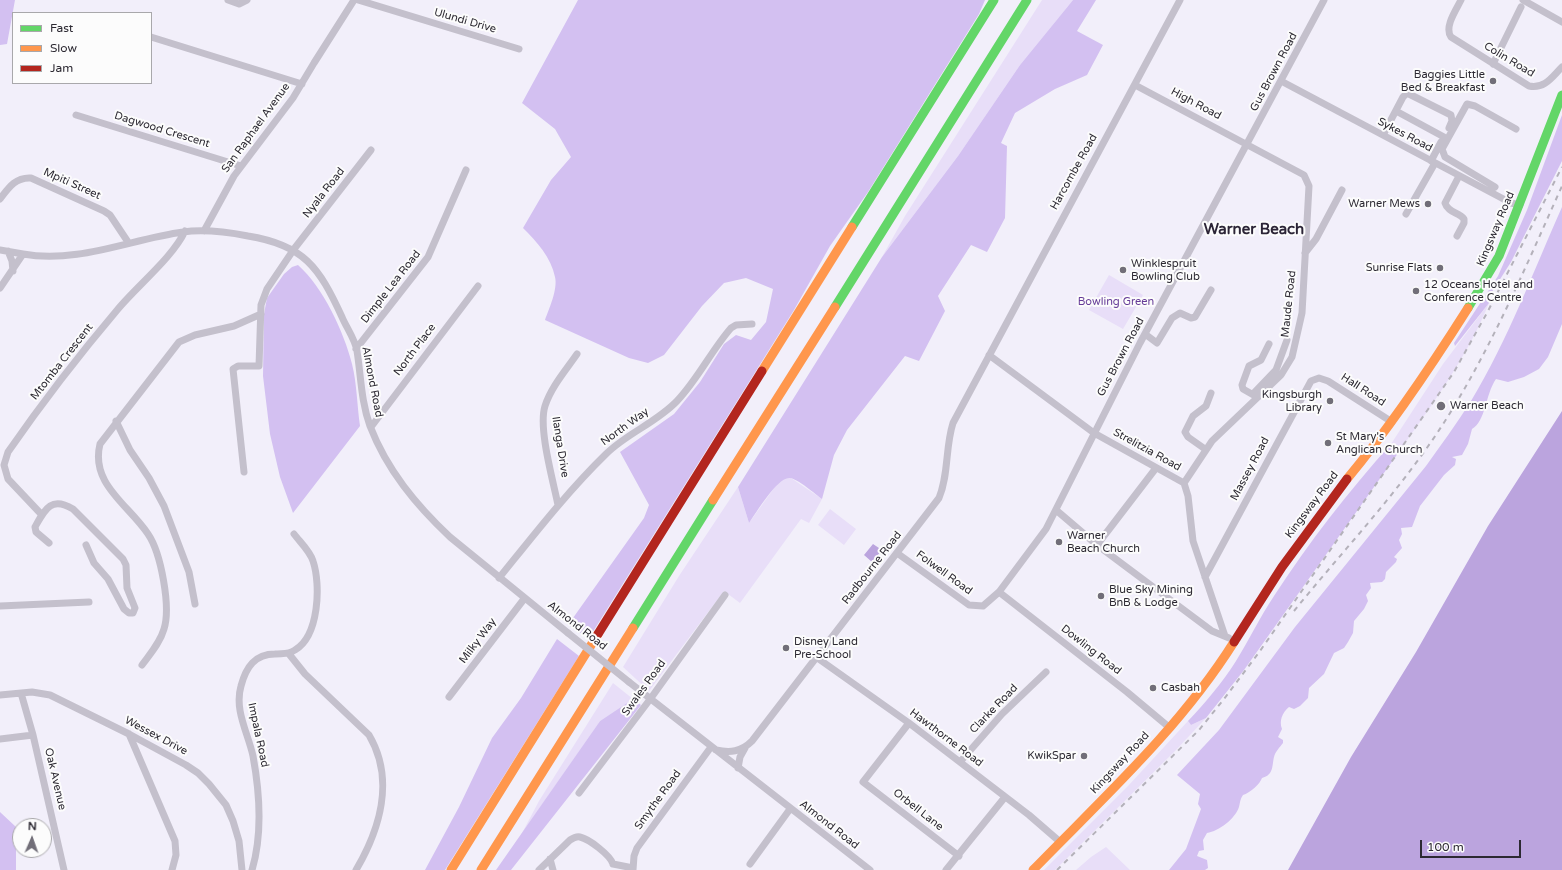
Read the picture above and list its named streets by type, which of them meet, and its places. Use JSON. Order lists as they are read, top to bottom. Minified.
{"streets":{"main road":["Kingsway Road"],"street":["Ulundi Drive","Colin Road","Gus Brown Road","High Road","San Raphael Avenue","Dagwood Crescent","Sykes Road","Harcombe Road","Mpiti Street","Nyala Road","Dimple Lea Road","Maude Road","North Place","Mtomba Crescent","Almond Road","Hall Road","North Way","Ilanga Drive","Strelitzia Road","Massey Road","Radbourne Road","Folwell Road","Milky Way","Dowling Road","Swales Road","Clarke Road","Impala Road","Wessex Drive","Hawthorne Road","Oak Avenue","Smythe Road","Orbell Lane"]},"crossings":[["Gus Brown Road","High Road"],["Gus Brown Road","Sykes Road"],["Gus Brown Road","Maude Road"],["Gus Brown Road","Strelitzia Road"],["Gus Brown Road","Folwell Road"],["Gus Brown Road","Dowling Road"],["High Road","Harcombe Road"],["High Road","Maude Road"],["San Raphael Avenue","Dagwood Crescent"],["San Raphael Avenue","Almond Road"],["Sykes Road","Kingsway Road"],["Harcombe Road","Strelitzia Road"],["Harcombe Road","Radbourne Road"],["Mpiti Street","Almond Road"],["Nyala Road","Almond Road"],["Kingsway Road","Hall Road"],["Kingsway Road","Dowling Road"],["Kingsway Road","Hawthorne Road"],["Dimple Lea Road","Almond Road"],["Maude Road","Strelitzia Road"],["North Place","Almond Road"],["Mtomba Crescent","Almond Road"],["Almond Road","North Way"],["Almond Road","Milky Way"],["Almond Road","Swales Road"],["Almond Road","Smythe Road"],["Hall Road","Massey Road"],["North Way","Ilanga Drive"],["Strelitzia Road","Massey Road"],["Strelitzia Road","Radbourne Road"],["Radbourne Road","Folwell Road"],["Radbourne Road","Hawthorne Road"],["Clarke Road","Hawthorne Road"],["Wessex Drive","Oak Avenue"],["Hawthorne Road","Orbell Lane"]],"districts":["Warner Beach"],"parks":["Bowling Green"],"places":["Baggies Little Bed & Breakfast","Warner Mews","Sunrise Flats","Winklespruit Bowling Club","12 Oceans Hotel and Conference Centre","Kingsburgh Library","Warner Beach","St Mary's Anglican Church","Warner Beach Church","Blue Sky Mining BnB & Lodge","Disney Land Pre-School","Casbah","KwikSpar"],"legend":["Fast","Slow","Jam"],"scale_bar":"100 m","north":"top"}
